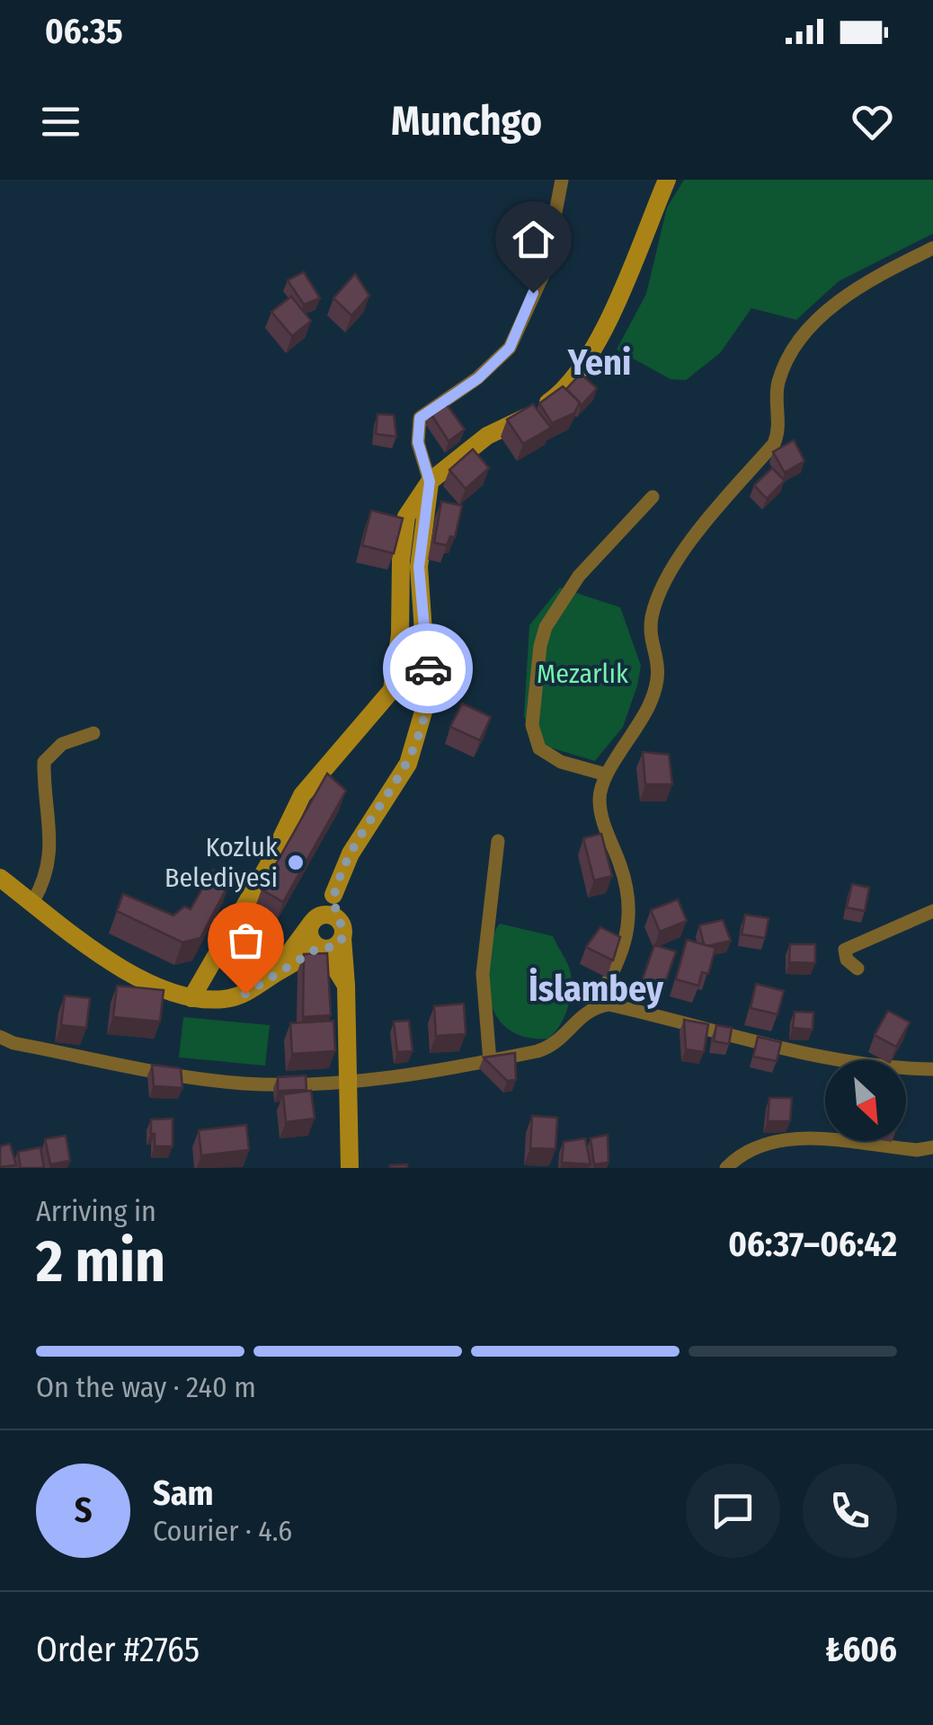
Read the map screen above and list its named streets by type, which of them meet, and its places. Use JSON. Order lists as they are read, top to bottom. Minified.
{"districts":["Yeni","İslambey"],"parks":["Mezarlık"],"places":["Kozluk Belediyesi"],"north":"bottom right","page":{"status":"06:35","header":"Munchgo","heading":["2 min","Arriving in","06:37–06:42"],"panel":["Sam","Courier · 4.6","Order #2765","₺606"],"bar":"On the way · 240 m","round":"S"}}
